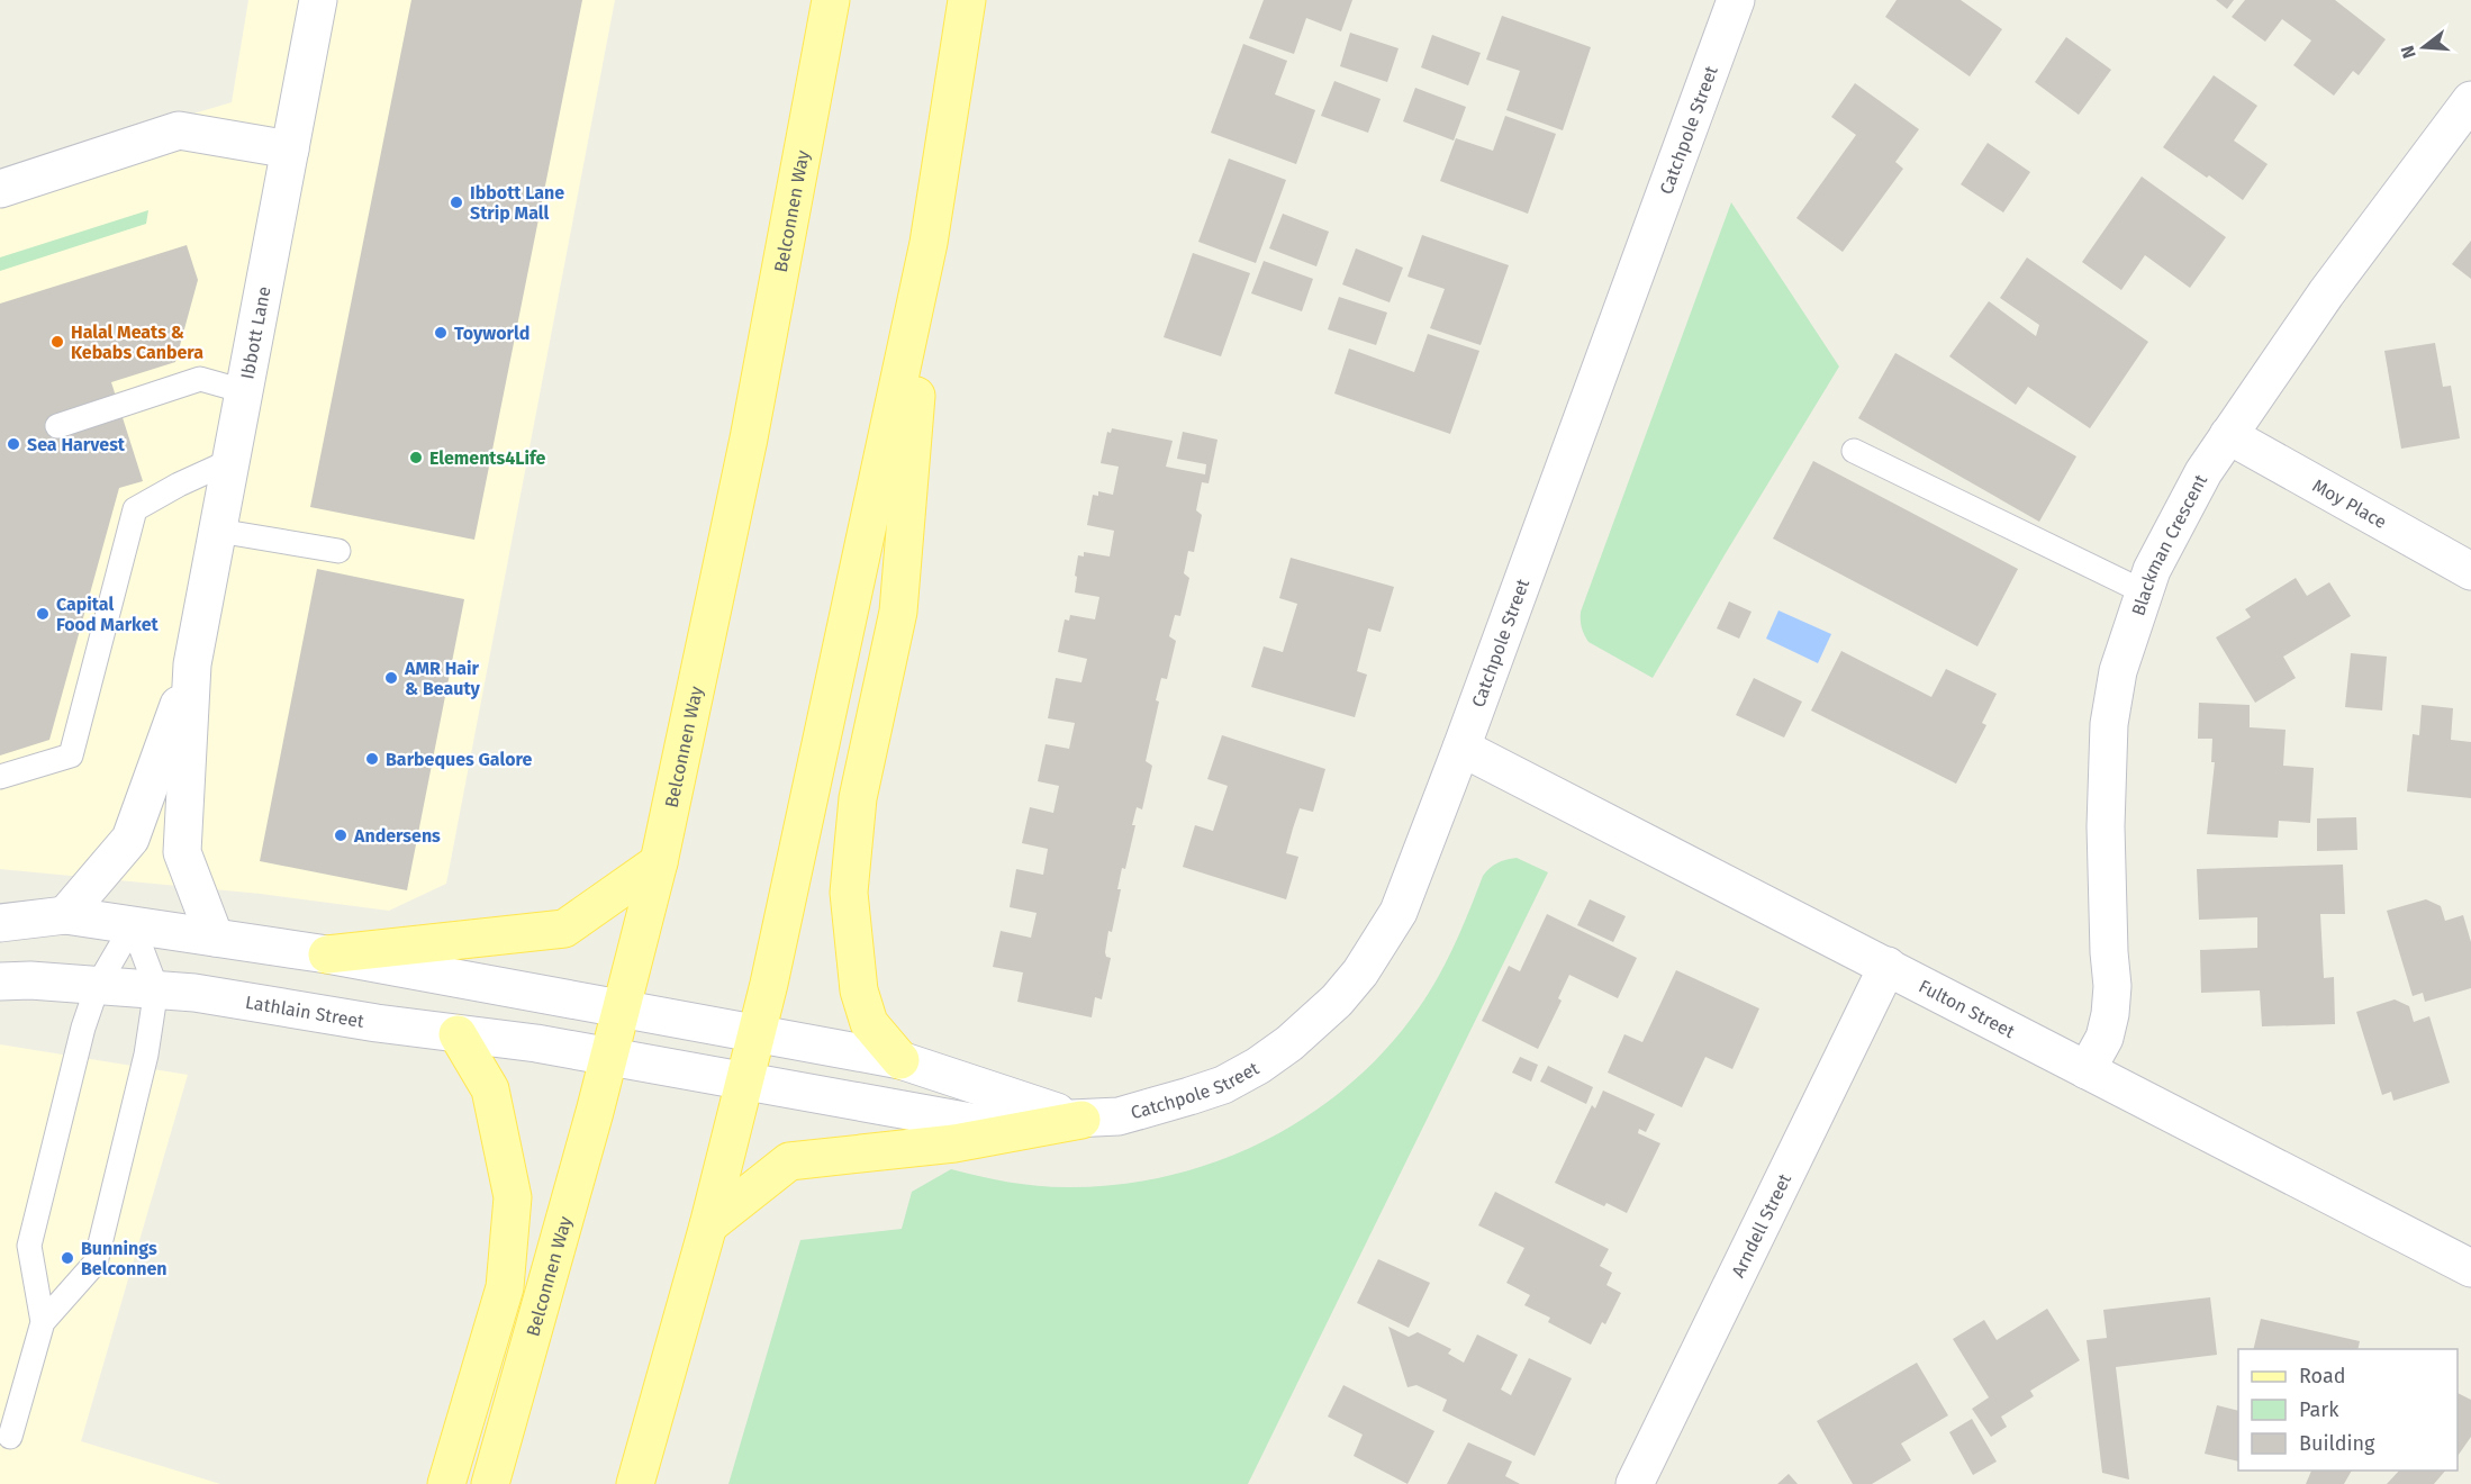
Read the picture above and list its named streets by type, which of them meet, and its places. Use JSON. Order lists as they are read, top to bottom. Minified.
{"streets":{"main road":["Belconnen Way"],"street":["Catchpole Street","Ibbott Lane","Moy Place","Blackman Crescent","Fulton Street","Lathlain Street","Arndell Street"]},"crossings":[["Catchpole Street","Belconnen Way"],["Catchpole Street","Fulton Street"],["Catchpole Street","Lathlain Street"],["Belconnen Way","Lathlain Street"],["Moy Place","Blackman Crescent"],["Blackman Crescent","Fulton Street"],["Fulton Street","Arndell Street"]],"places":["Ibbott Lane Strip Mall","Toyworld","Halal Meats & Kebabs Canbera","Sea Harvest","Elements4Life","Capital Food Market","AMR Hair & Beauty","Barbeques Galore","Andersens","Bunnings Belconnen"],"legend":["Road","Park","Building"],"north":"left"}
